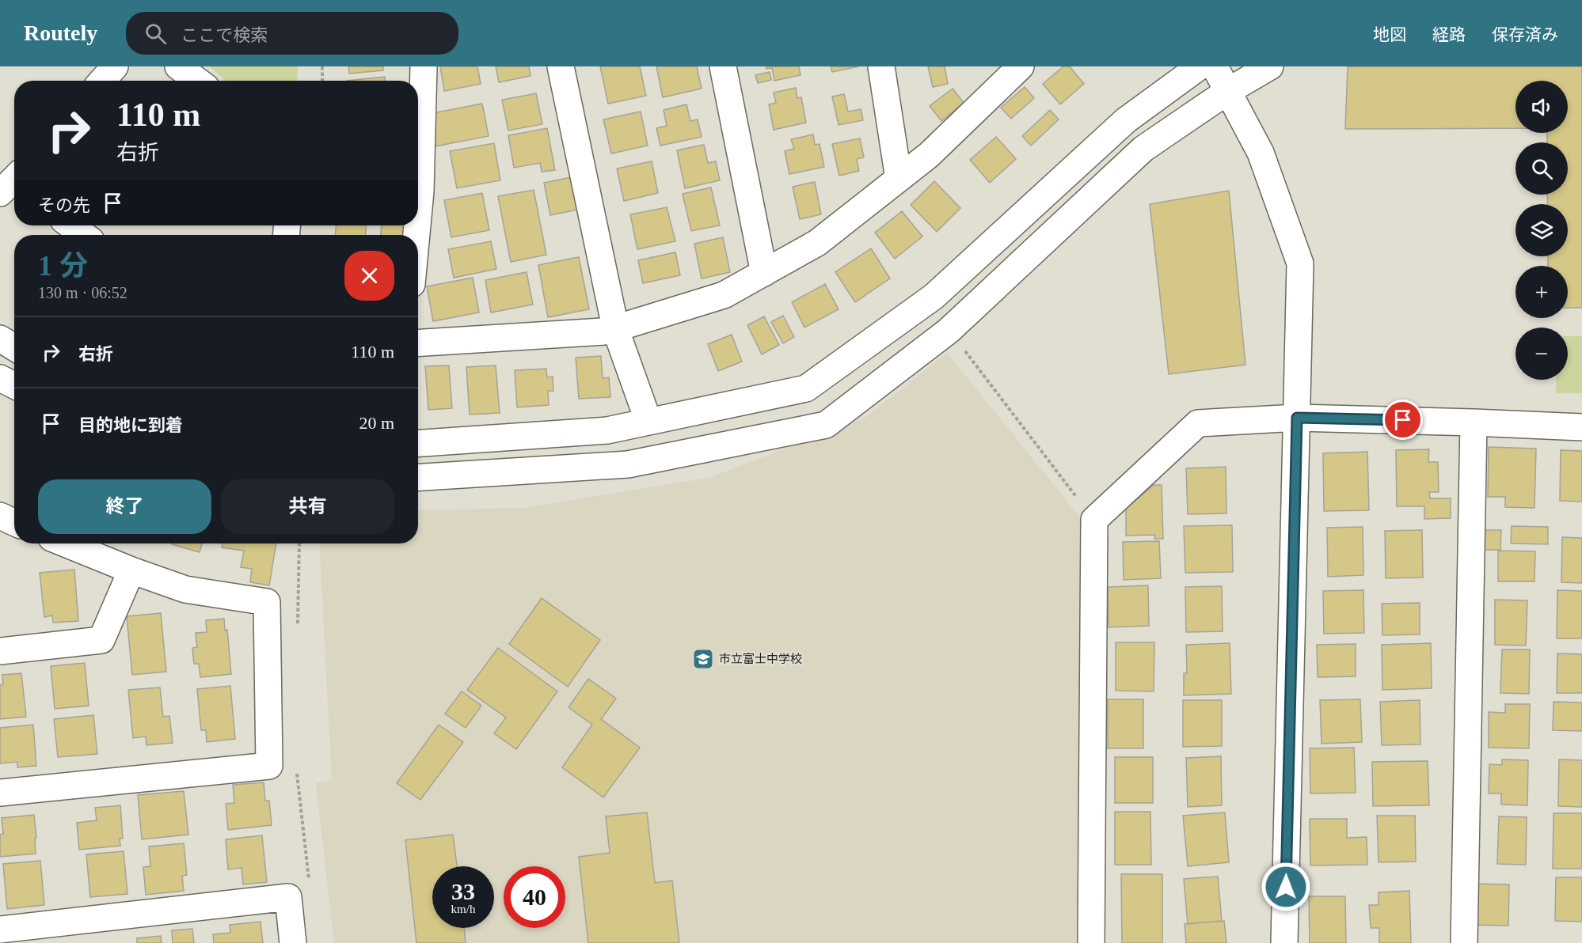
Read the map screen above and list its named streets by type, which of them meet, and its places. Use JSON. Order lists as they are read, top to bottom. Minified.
{"places":{"school or university":["市立富士中学校"]},"page":{"header":"Routely","search":"ここで検索","nav":["地図","経路","保存済み"],"map_buttons":["+","−"],"turn":["110 m","右折"],"then":"その先","heading":["1 分","130 m · 06:52"],"list":[{"name":"右折","value":"110 m"},{"name":"目的地に到着","value":"20 m"}],"buttons":["終了","共有"],"speed":"33 km/h","limit":"40"}}
